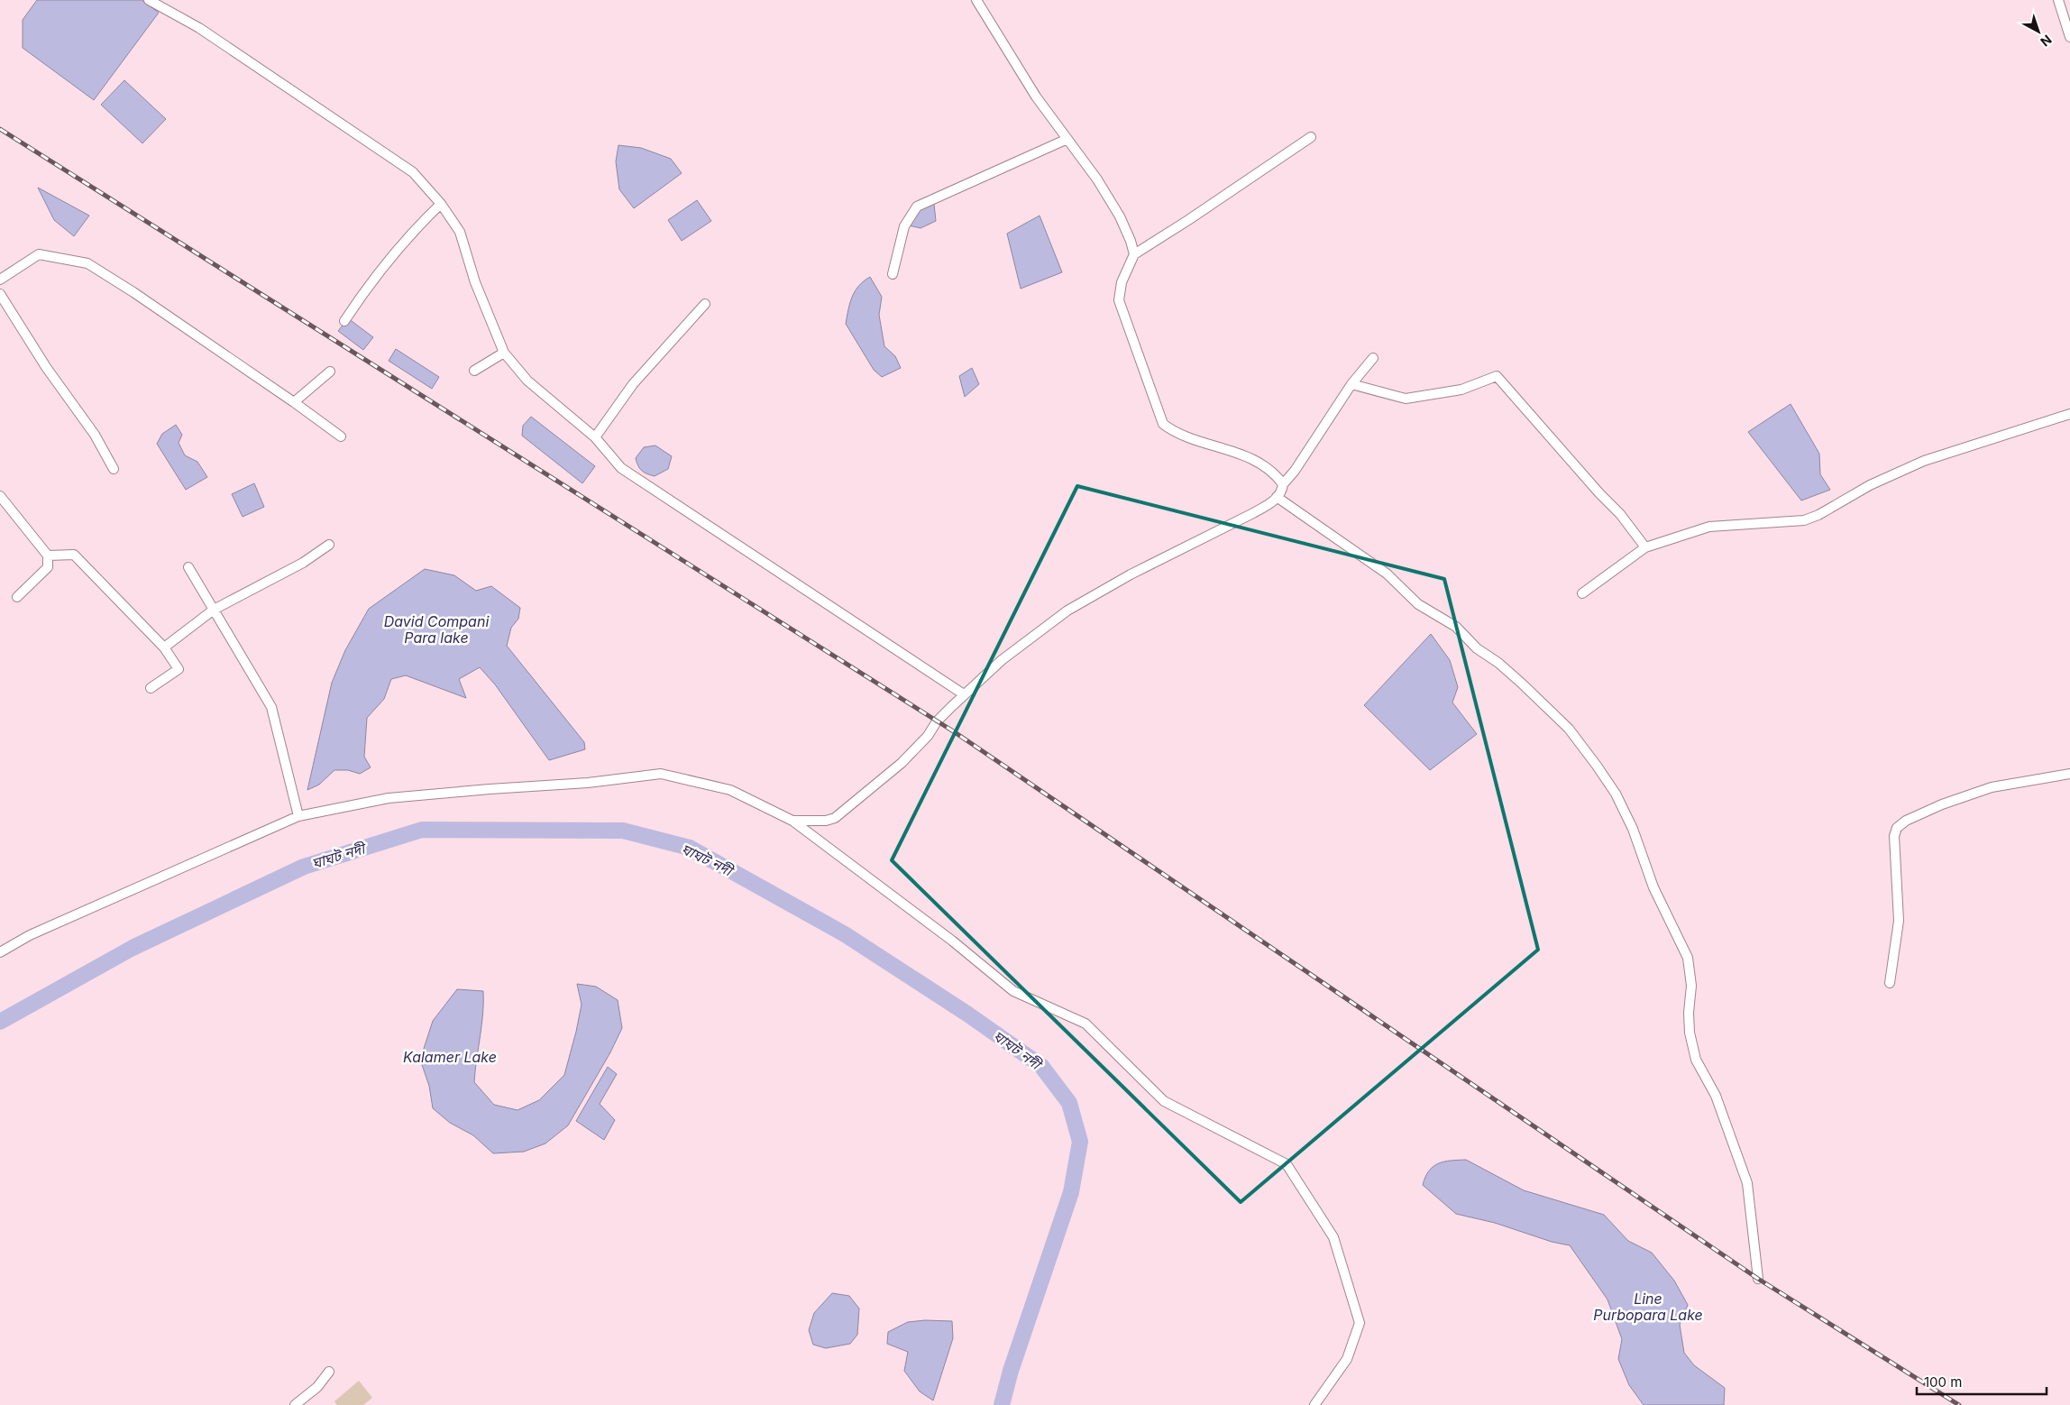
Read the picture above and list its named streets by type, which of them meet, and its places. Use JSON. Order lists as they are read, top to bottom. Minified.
{"water":["David Compani Para lake","ঘাঘট নদী","Kalamer Lake","Line Purbopara Lake"],"scale_bar":"100 m","north":"bottom right"}
